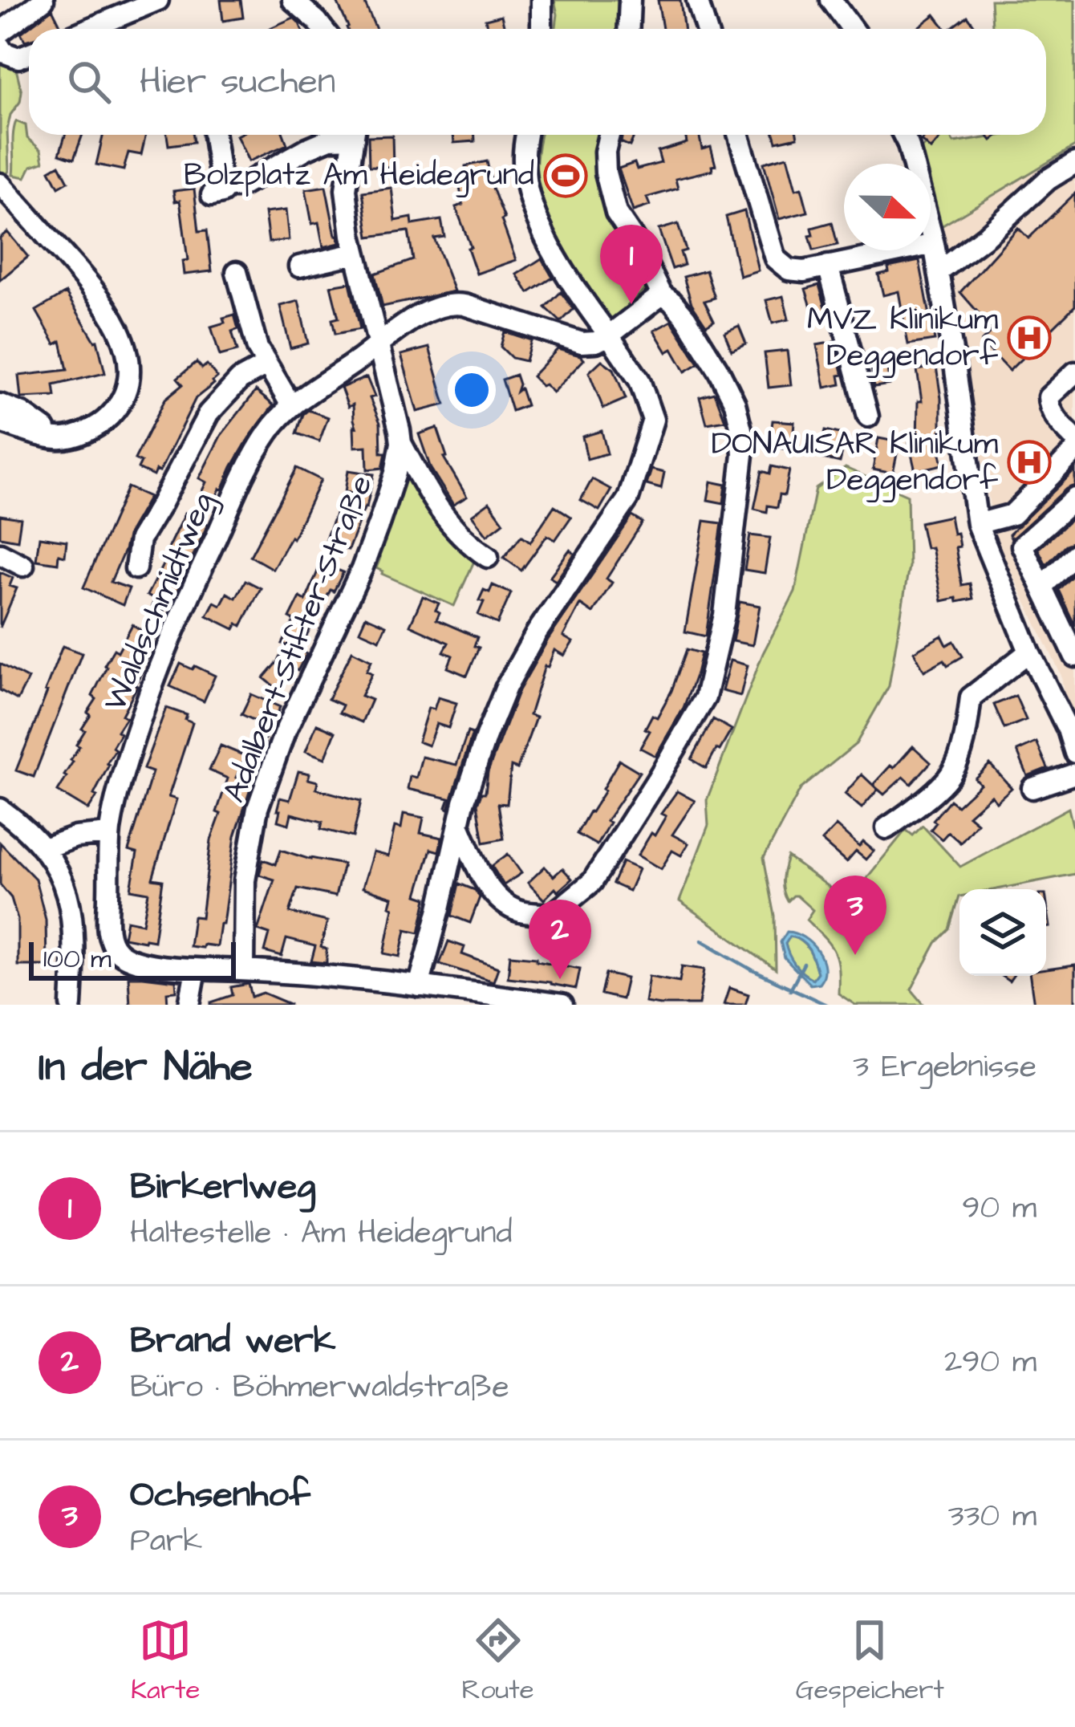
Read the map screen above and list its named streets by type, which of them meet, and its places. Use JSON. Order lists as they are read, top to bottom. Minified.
{"streets":{"street":["Waldschmidtweg","Adalbert-Stifter-Straße"]},"crossings":[["Waldschmidtweg","Adalbert-Stifter-Straße"]],"places":{"sports":["Bolzplatz Am Heidegrund"],"hospital":["MVZ Klinikum Deggendorf","DONAUISAR Klinikum Deggendorf"]},"scale_bar":"100 m","north":"right","page":{"search":"Hier suchen","pins":["1","3","2"],"scale":"100 m","heading":["In der Nähe","3 Ergebnisse"],"list":[{"mark":"1","name":"Birkerlweg","note":"Haltestelle · Am Heidegrund","value":"90 m"},{"mark":"2","name":"Brand werk","note":"Büro · Böhmerwaldstraße","value":"290 m"},{"mark":"3","name":"Ochsenhof","note":"Park","value":"330 m"}],"nav":["Karte","Route","Gespeichert"]}}
